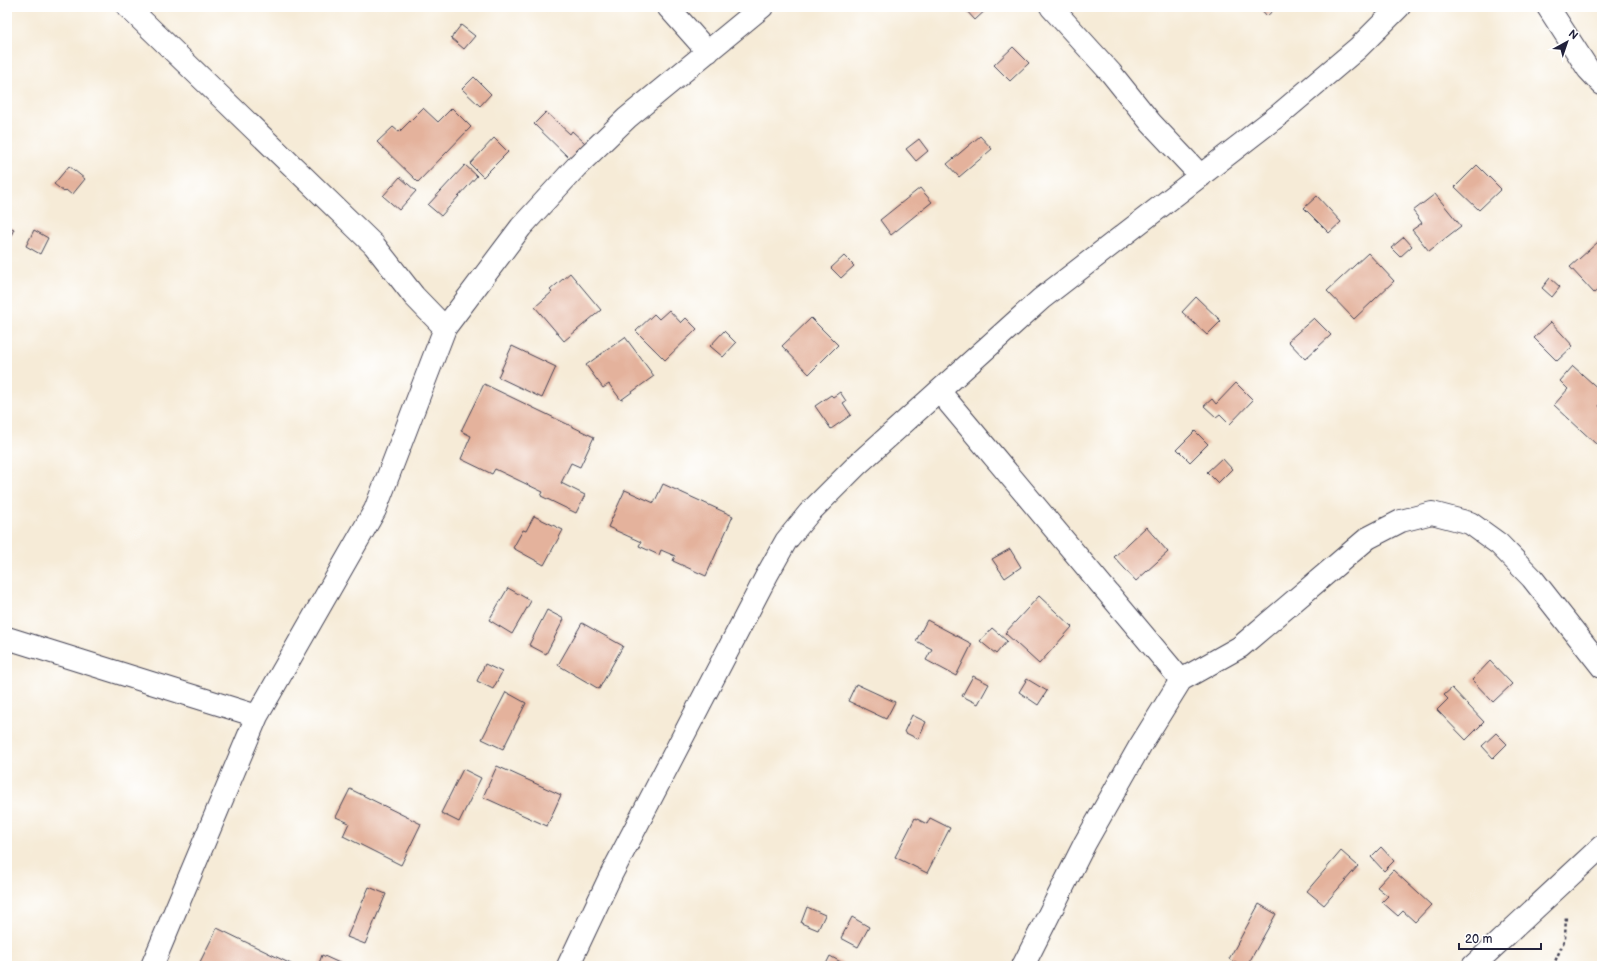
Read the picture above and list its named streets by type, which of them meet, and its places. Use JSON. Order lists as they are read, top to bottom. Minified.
{"scale_bar":"20 m","north":"top right"}
